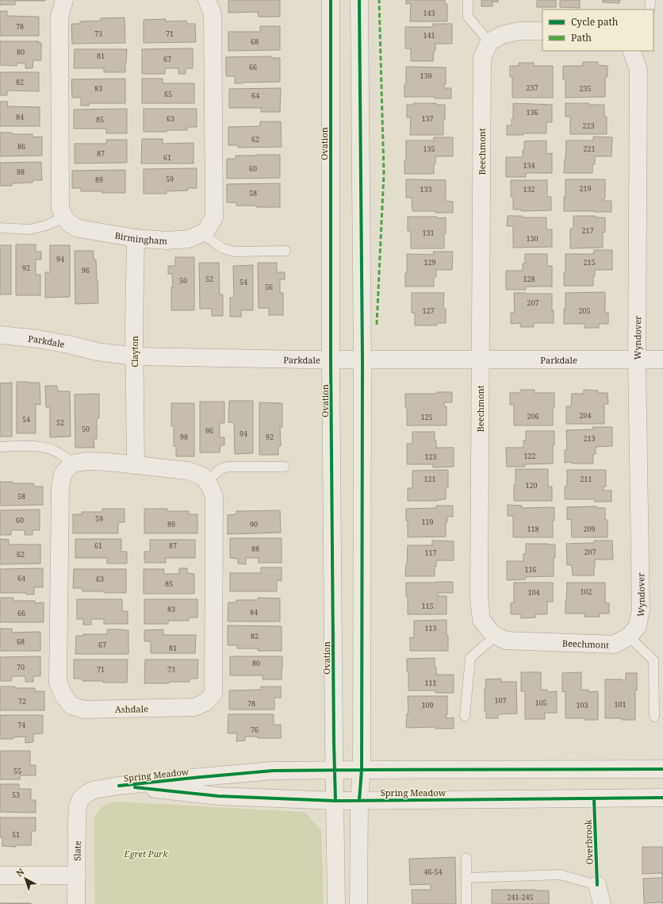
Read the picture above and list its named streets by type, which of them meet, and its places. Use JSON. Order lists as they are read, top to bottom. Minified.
{"streets":{"street":["Ovation","Beechmont","Birmingham","Wyndover","Parkdale","Clayton","Ashdale","Spring Meadow","Slate"],"cycle path":["Overbrook"]},"crossings":[["Ovation","Parkdale"],["Ovation","Spring Meadow"],["Beechmont","Wyndover"],["Beechmont","Parkdale"],["Birmingham","Clayton"],["Wyndover","Parkdale"],["Parkdale","Clayton"],["Spring Meadow","Slate"]],"parks":["Egret Park"],"house_numbers":["143","78","73","71","141","68","80","81","67","66","139","82","237","83","235","65","64","136","84","63","137","85","223","62","86","135","221","87","61","134","60","88","59","89","219","133","132","58","217","131","130","94","129","215","92","96","52","128","50","54","56","207","127","205","204","206","125","54","52","50","96","94","98","92","213","122","123","121","211","120","58","59","60","119","89","90","118","209","61","87","88","207","117","62","116","64","63","85","102","104","115","83","84","66","113","82","68","67","81","80","70","71","73","111","107","72","105","78","101","109","103","74","76","55","53","51","46-54","241-245"],"legend":["Cycle path","Path"],"north":"top left"}
